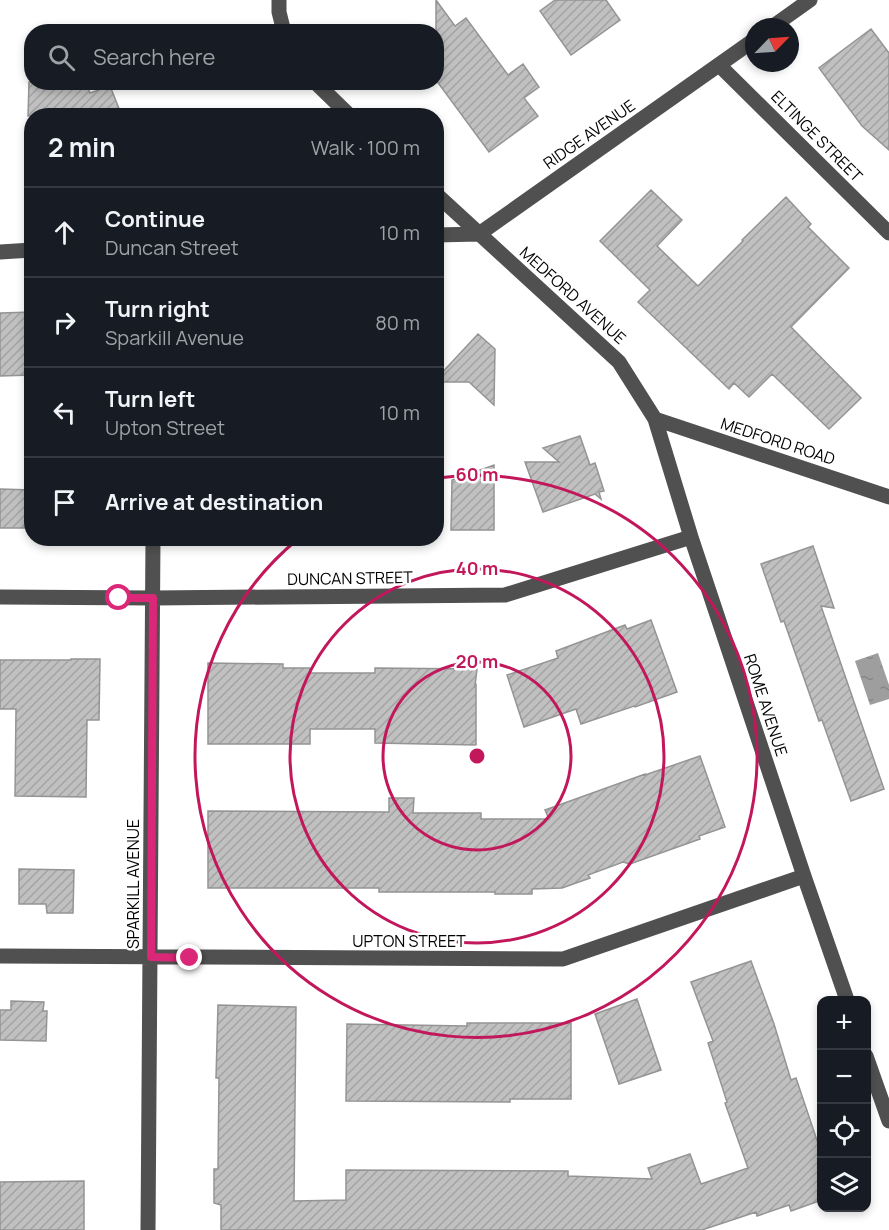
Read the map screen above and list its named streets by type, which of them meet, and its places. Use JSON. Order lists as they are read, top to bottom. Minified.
{"streets":{"street":["RIDGE AVENUE","ELTINGE STREET","MEDFORD AVENUE","MEDFORD ROAD","DUNCAN STREET","ROME AVENUE","SPARKILL AVENUE","UPTON STREET"]},"crossings":[["RIDGE AVENUE","ELTINGE STREET"],["RIDGE AVENUE","MEDFORD AVENUE"],["MEDFORD AVENUE","MEDFORD ROAD"],["MEDFORD AVENUE","ROME AVENUE"],["MEDFORD ROAD","ROME AVENUE"],["DUNCAN STREET","ROME AVENUE"],["DUNCAN STREET","SPARKILL AVENUE"],["ROME AVENUE","UPTON STREET"],["SPARKILL AVENUE","UPTON STREET"]],"north":"top right","page":{"search":"Search here","heading":["2 min","Walk · 100 m"],"list":[["Continue","Duncan Street","10 m"],["Turn right","Sparkill Avenue","80 m"],["Turn left","Upton Street","10 m"],"Arrive at destination"],"map_buttons":["+","−"]},"rings":["60 m","40 m","20 m"]}
